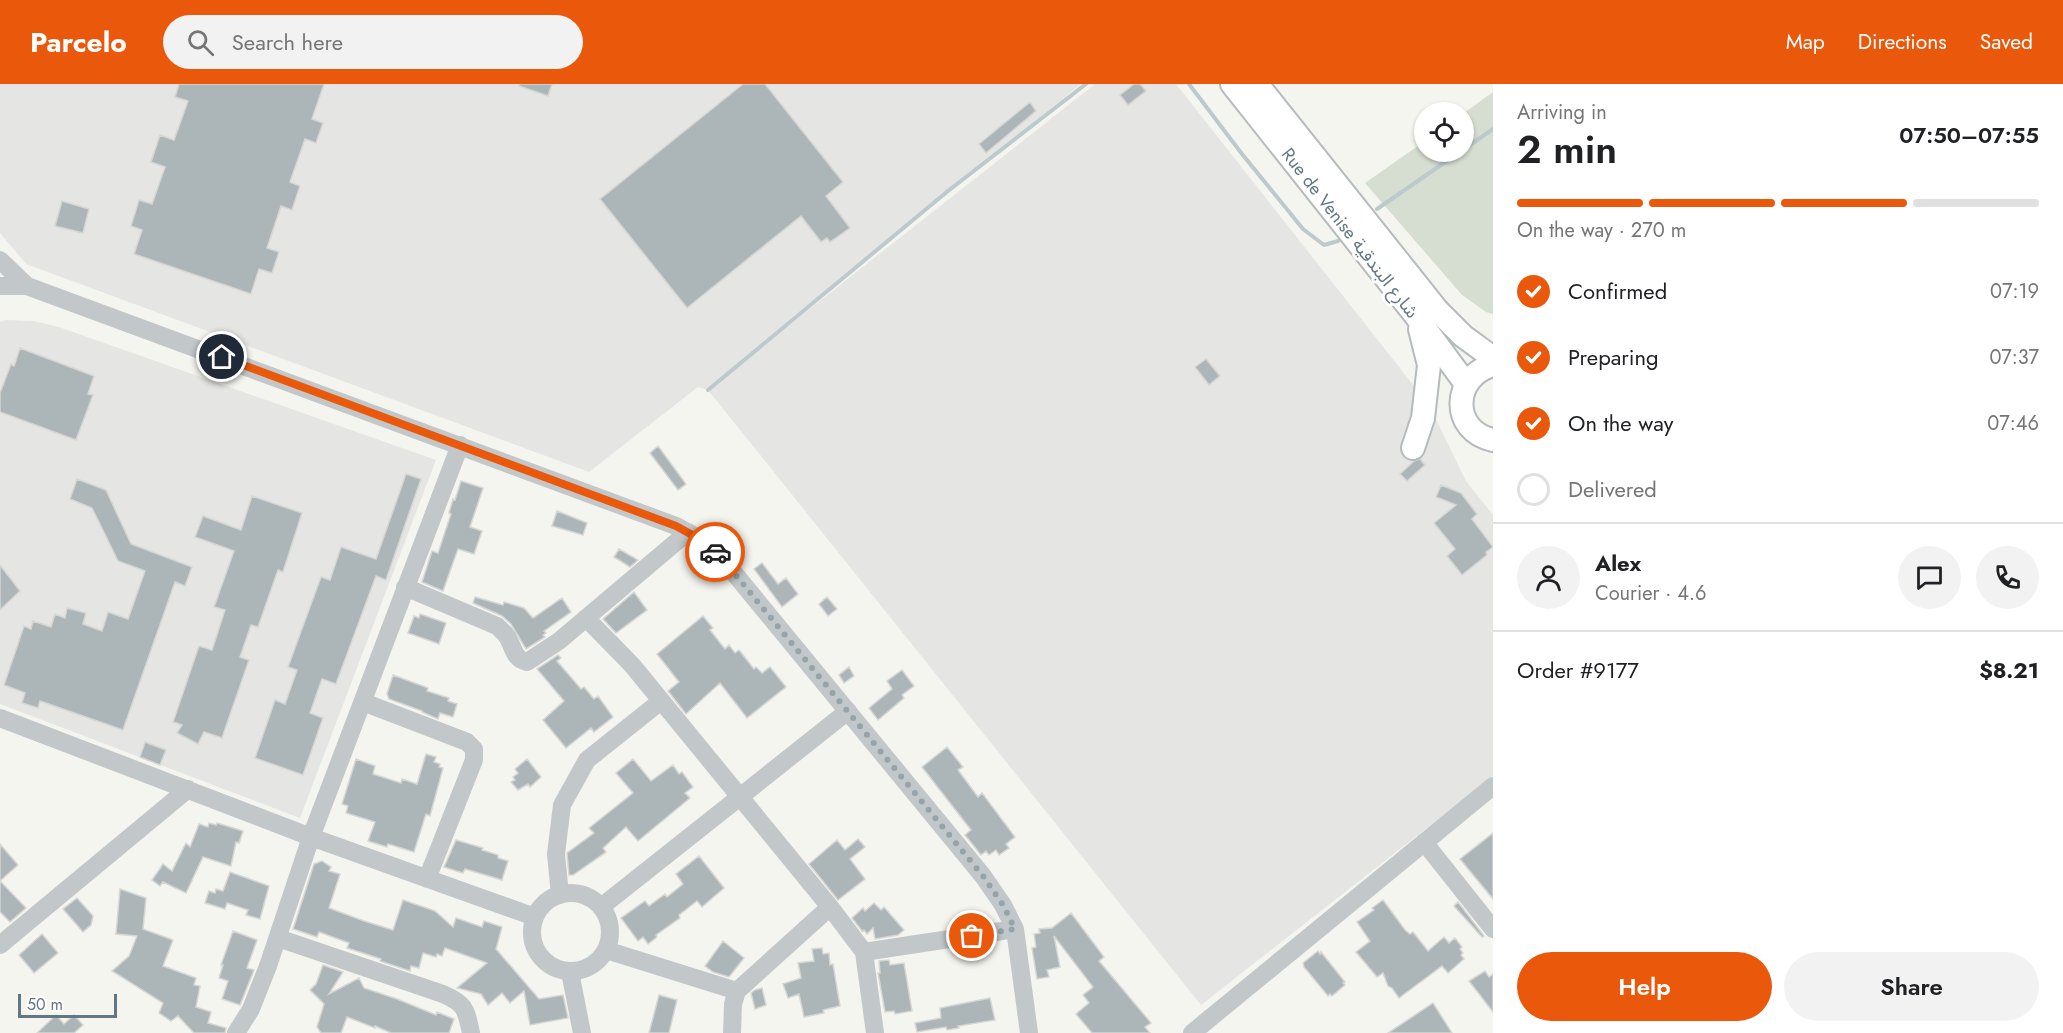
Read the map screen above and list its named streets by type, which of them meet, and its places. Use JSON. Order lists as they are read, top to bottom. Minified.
{"streets":{"main road":["Rue de Venise شارع البندقية"]},"scale_bar":"50 m","page":{"header":"Parcelo","search":"Search here","nav":["Map","Directions","Saved"],"heading":["2 min","Arriving in","07:50–07:55"],"panel":["Alex","Courier · 4.6","Order #9177","$8.21"],"bar":"On the way · 270 m","list":[["Confirmed","07:19"],["Preparing","07:37"],["On the way","07:46"],"Delivered"],"buttons":["Help","Share"],"scale":"50 m"}}
